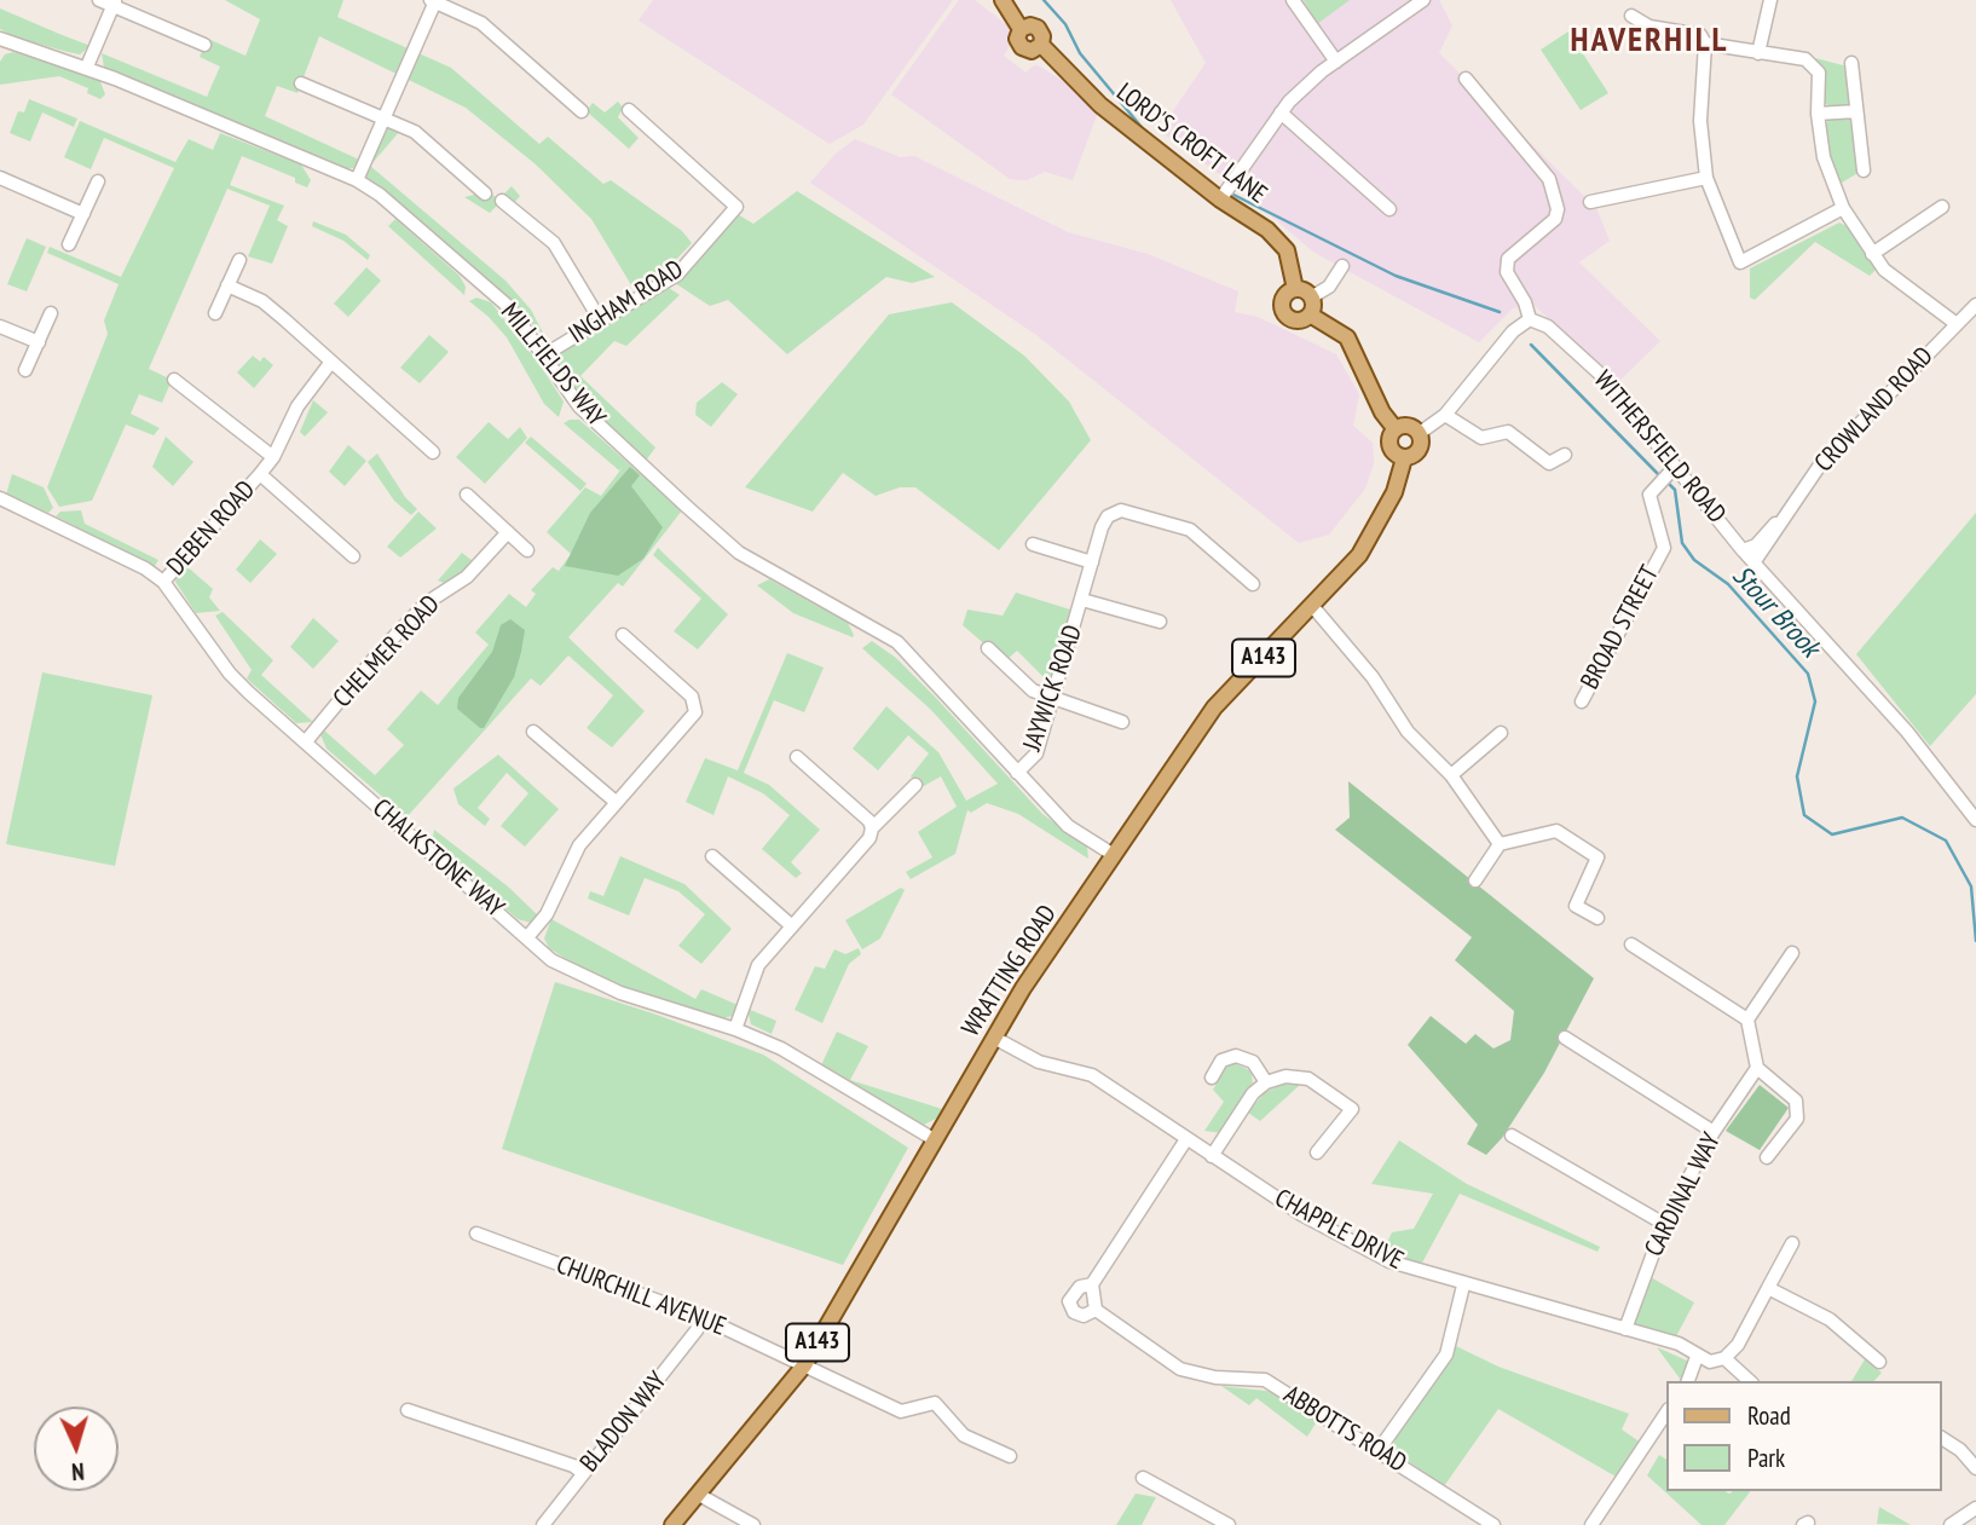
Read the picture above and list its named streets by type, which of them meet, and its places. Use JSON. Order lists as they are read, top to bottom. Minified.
{"streets":{"main road":["LORD'S CROFT LANE","A143","WRATTING ROAD"],"street":["INGHAM ROAD","MILLFIELDS WAY","CROWLAND ROAD","WITHERSFIELD ROAD","DEBEN ROAD","BROAD STREET","CHELMER ROAD","JAYWICK ROAD","CHALKSTONE WAY","CARDINAL WAY","CHAPPLE DRIVE","CHURCHILL AVENUE","BLADON WAY","ABBOTTS ROAD"]},"crossings":[["INGHAM ROAD","MILLFIELDS WAY"],["MILLFIELDS WAY","JAYWICK ROAD"],["MILLFIELDS WAY","WRATTING ROAD"],["CROWLAND ROAD","WITHERSFIELD ROAD"],["WITHERSFIELD ROAD","BROAD STREET"],["DEBEN ROAD","CHALKSTONE WAY"],["CHELMER ROAD","CHALKSTONE WAY"],["CHALKSTONE WAY","WRATTING ROAD"],["WRATTING ROAD","CHAPPLE DRIVE"],["WRATTING ROAD","CHURCHILL AVENUE"],["CARDINAL WAY","CHAPPLE DRIVE"],["CHURCHILL AVENUE","BLADON WAY"]],"districts":["HAVERHILL"],"water":["Stour Brook"],"legend":["Road","Park"],"north":"bottom"}
